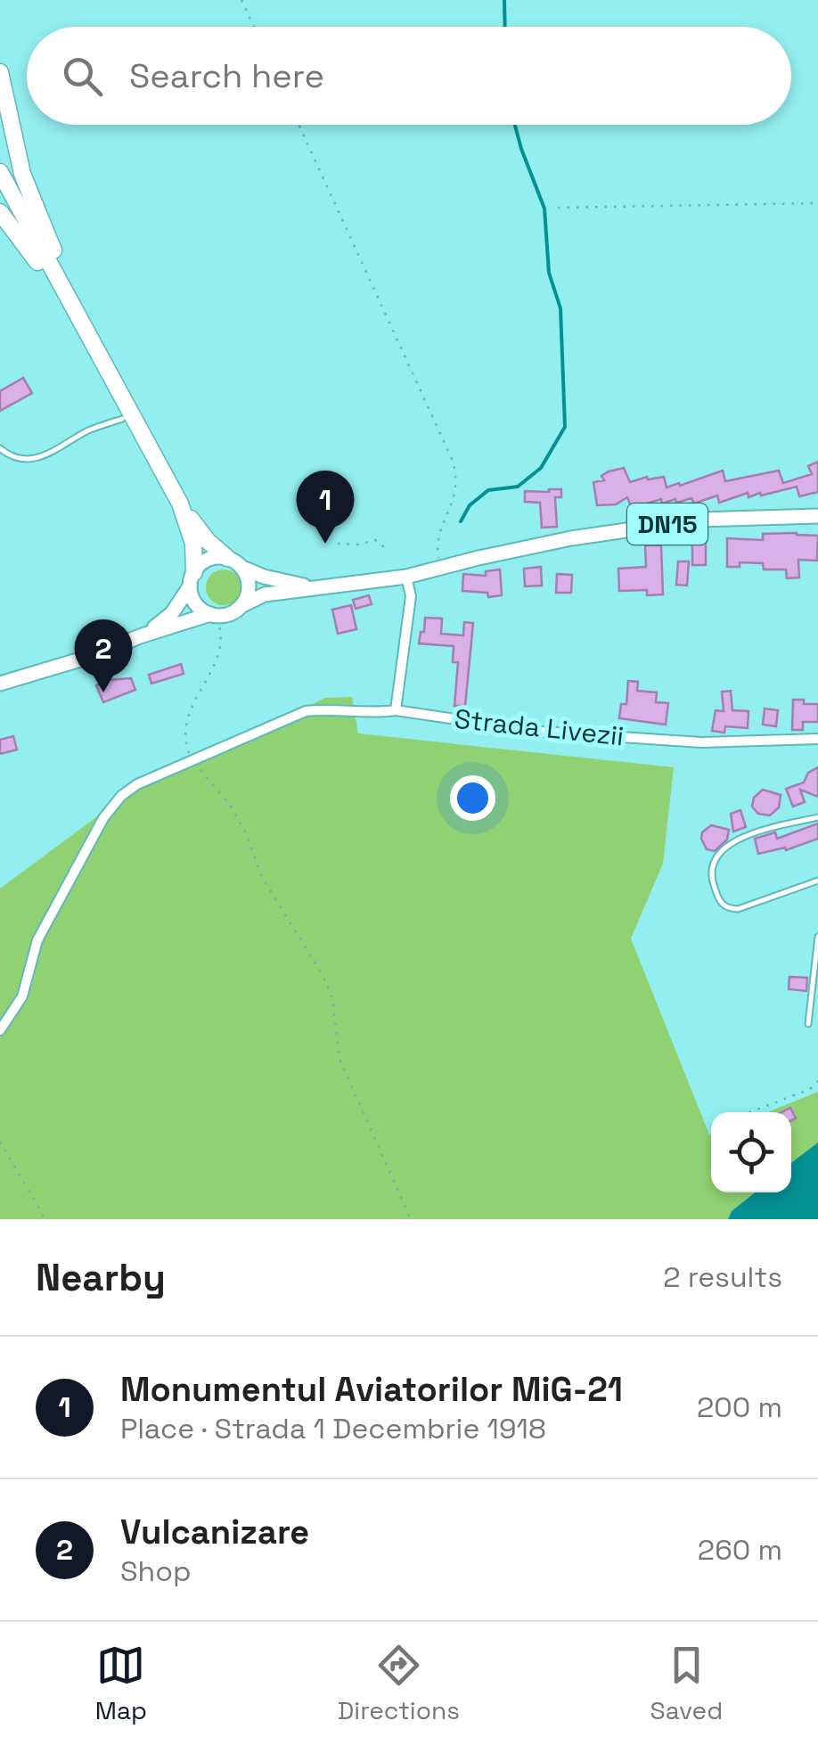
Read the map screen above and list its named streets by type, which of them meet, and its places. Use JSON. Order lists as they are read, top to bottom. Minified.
{"streets":{"main road":["DN15"],"street":["Strada Livezii"]},"page":{"search":"Search here","pins":["1","2"],"heading":["Nearby","2 results"],"list":[{"mark":"1","name":"Monumentul Aviatorilor MiG-21","note":"Place · Strada 1 Decembrie 1918","value":"200 m"},{"mark":"2","name":"Vulcanizare","note":"Shop","value":"260 m"}],"nav":["Map","Directions","Saved"]}}
